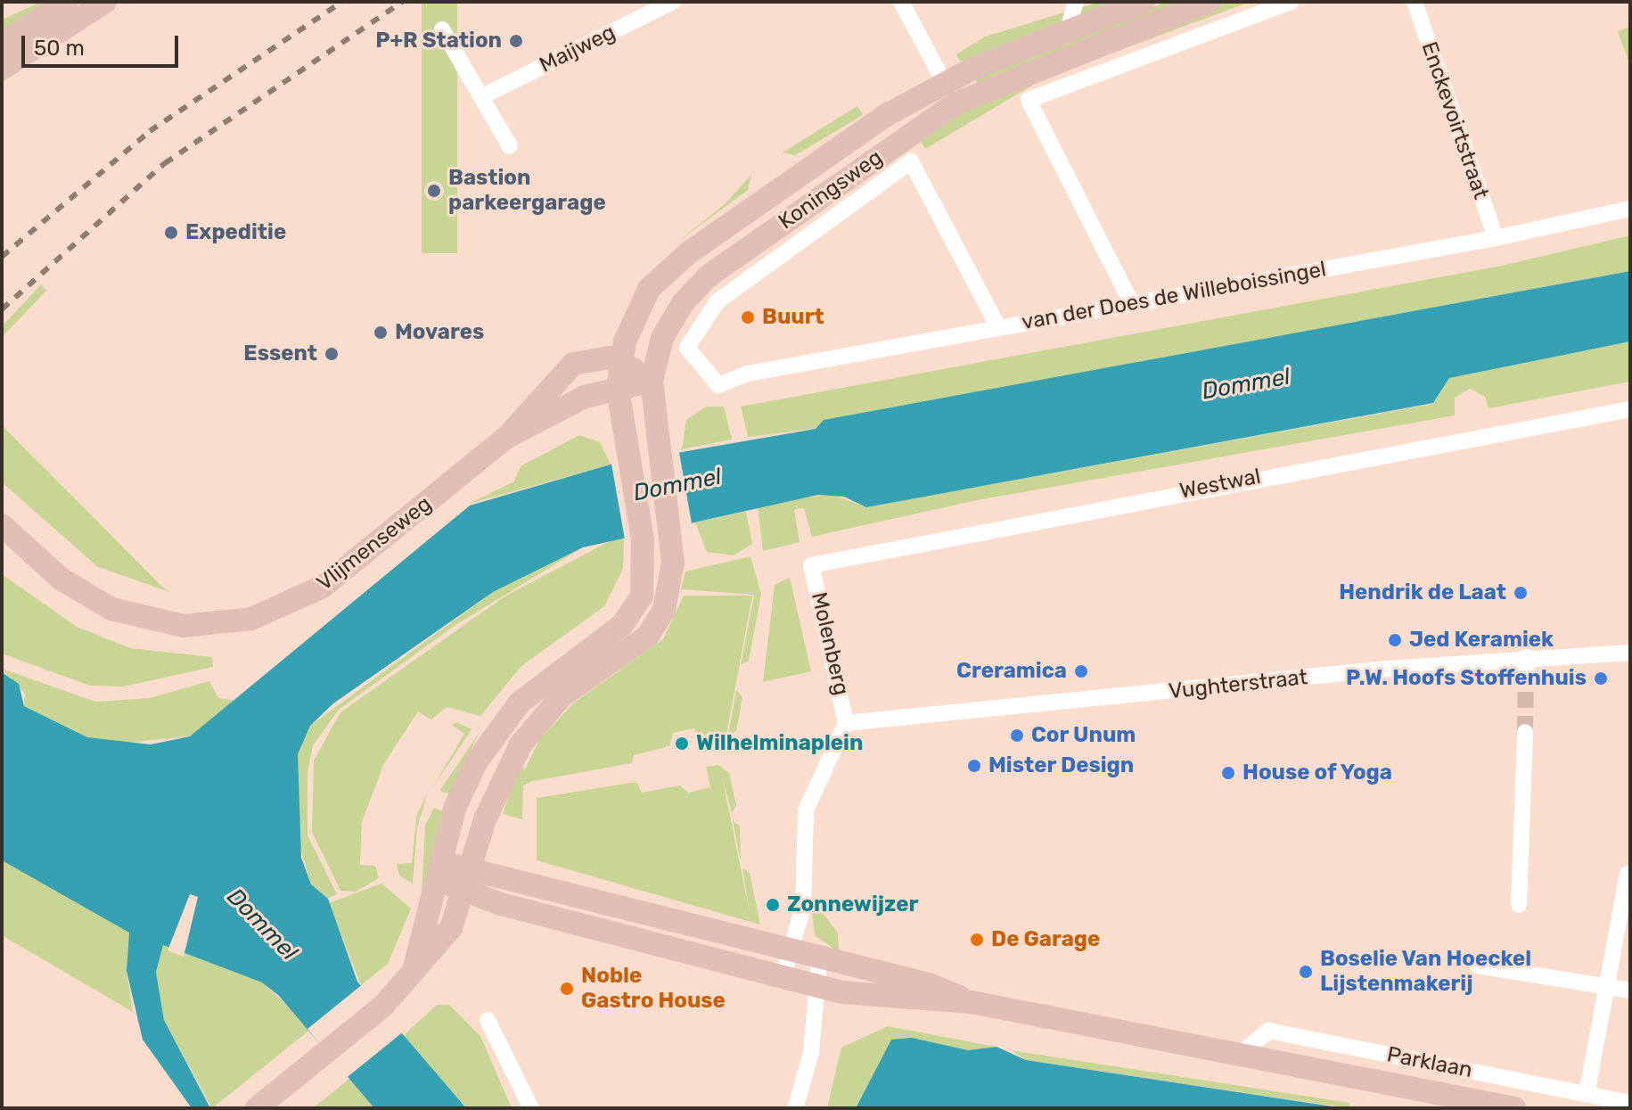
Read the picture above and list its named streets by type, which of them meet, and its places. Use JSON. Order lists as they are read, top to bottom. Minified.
{"streets":{"street":["Maijweg","Enckevoirtstraat","Koningsweg","van der Does de Willeboissingel","Westwal","Vlijmenseweg","Molenberg","Vughterstraat","Parklaan"]},"crossings":[["Enckevoirtstraat","van der Does de Willeboissingel"],["Koningsweg","van der Does de Willeboissingel"],["Koningsweg","Vlijmenseweg"],["Westwal","Molenberg"],["Molenberg","Vughterstraat"]],"water":["Dommel"],"places":["P+R Station","Bastion parkeergarage","Expeditie","Buurt","Movares","Essent","Hendrik de Laat","Jed Keramiek","Creramica","P.W. Hoofs Stoffenhuis","Cor Unum","Wilhelminaplein","Mister Design","House of Yoga","Zonnewijzer","De Garage","Boselie Van Hoeckel Lijstenmakerij","Noble Gastro House"],"scale_bar":"50 m"}
